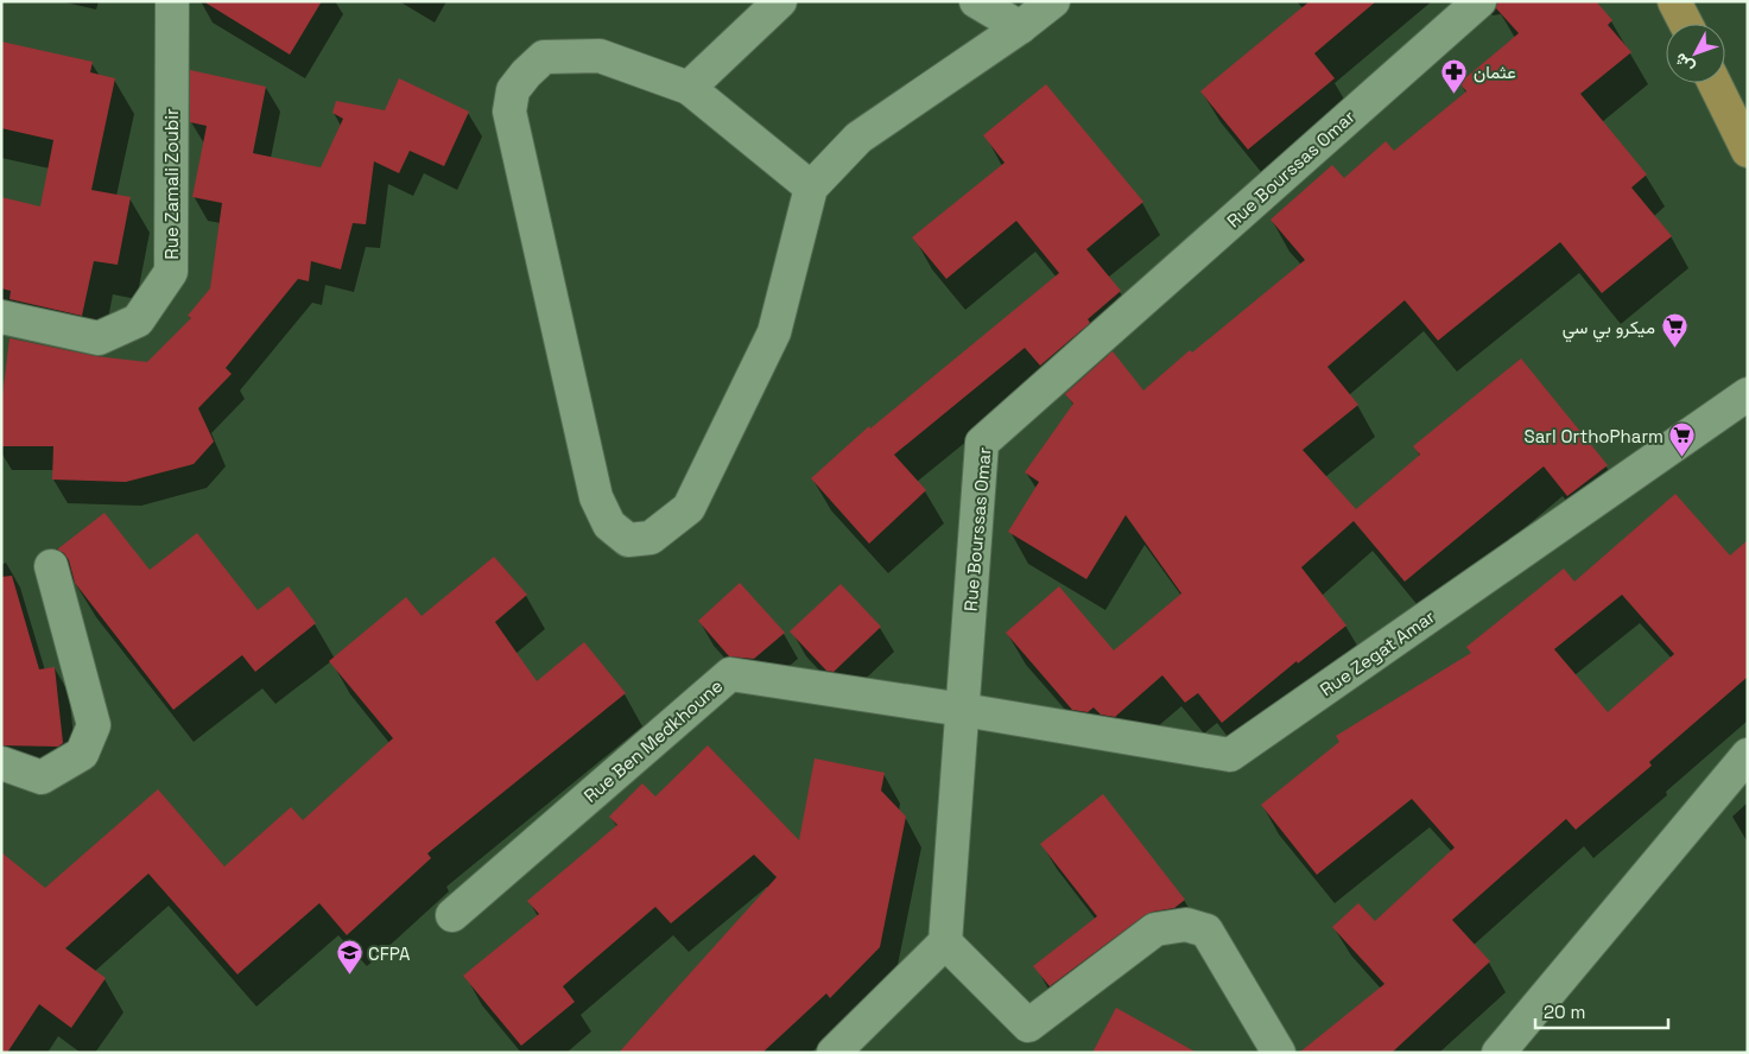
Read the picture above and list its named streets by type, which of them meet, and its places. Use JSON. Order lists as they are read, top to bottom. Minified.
{"streets":{"street":["Rue Bourssas Omar","Rue Zamali Zoubir","Rue Zegat Amar","Rue Ben Medkhoune"]},"crossings":[["Rue Bourssas Omar","Rue Zegat Amar"],["Rue Bourssas Omar","Rue Ben Medkhoune"],["Rue Zegat Amar","Rue Ben Medkhoune"]],"places":{"pharmacy":["عثمان"],"supermarket":["ميكرو بي سي","Sarl OrthoPharm"],"school or university":["CFPA"]},"scale_bar":"20 m","north":"bottom left"}
